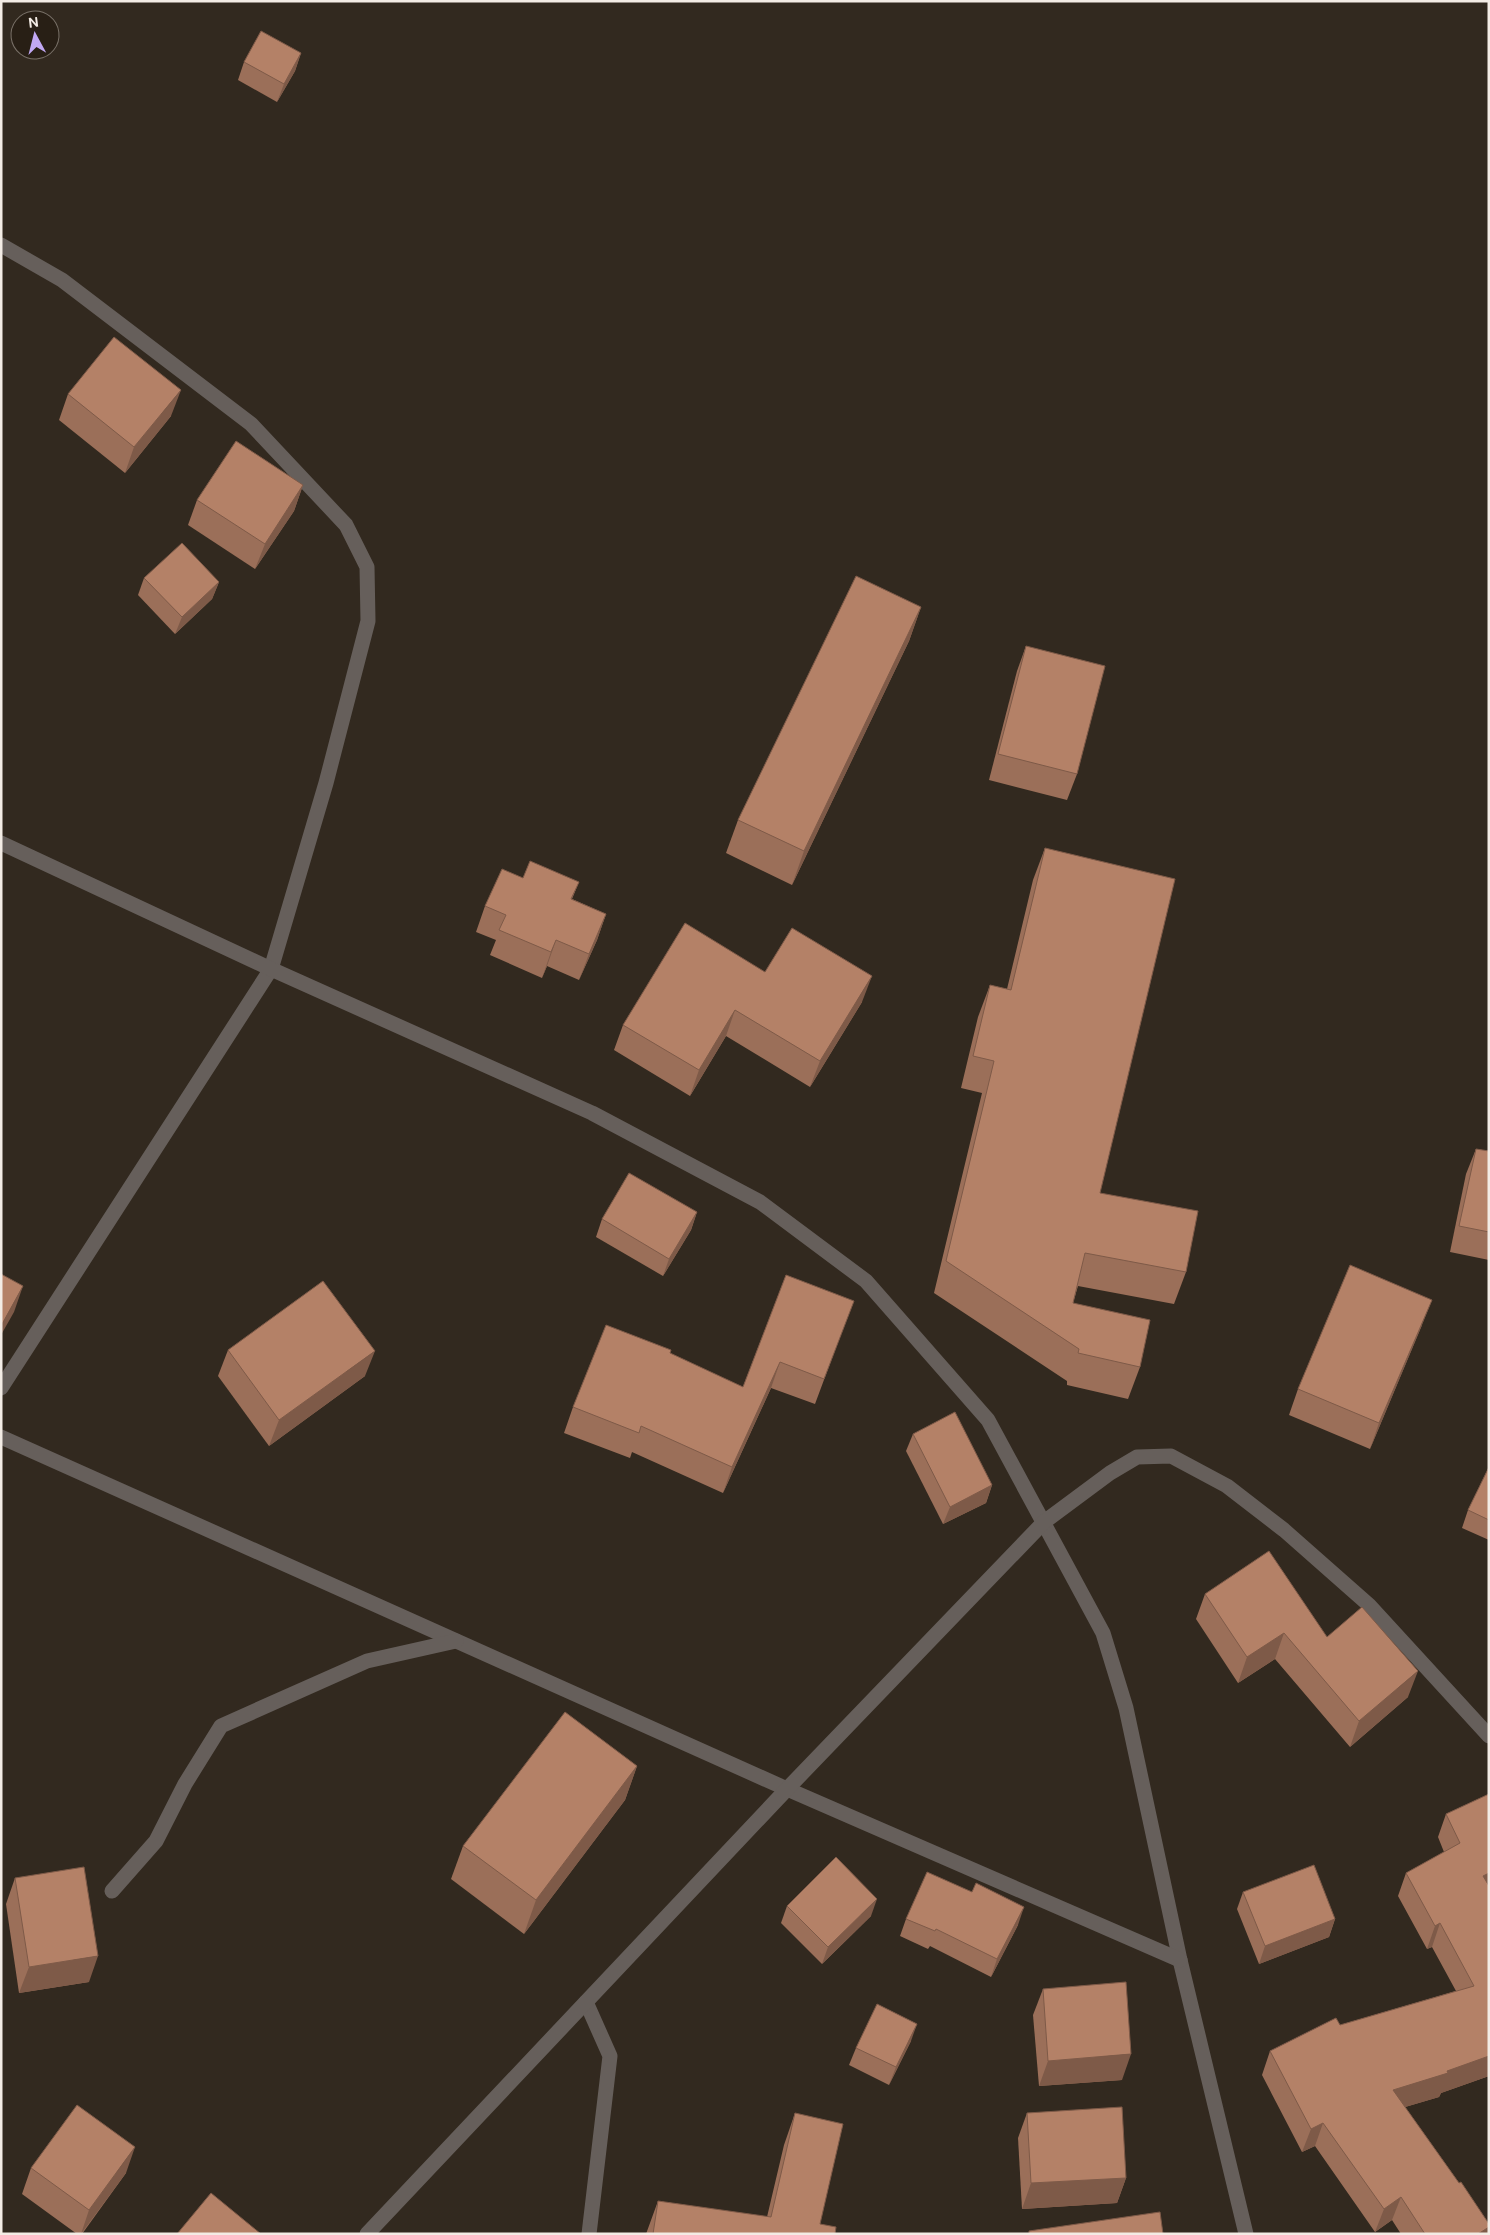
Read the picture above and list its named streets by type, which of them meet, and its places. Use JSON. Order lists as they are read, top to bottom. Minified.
{"north":"top"}
